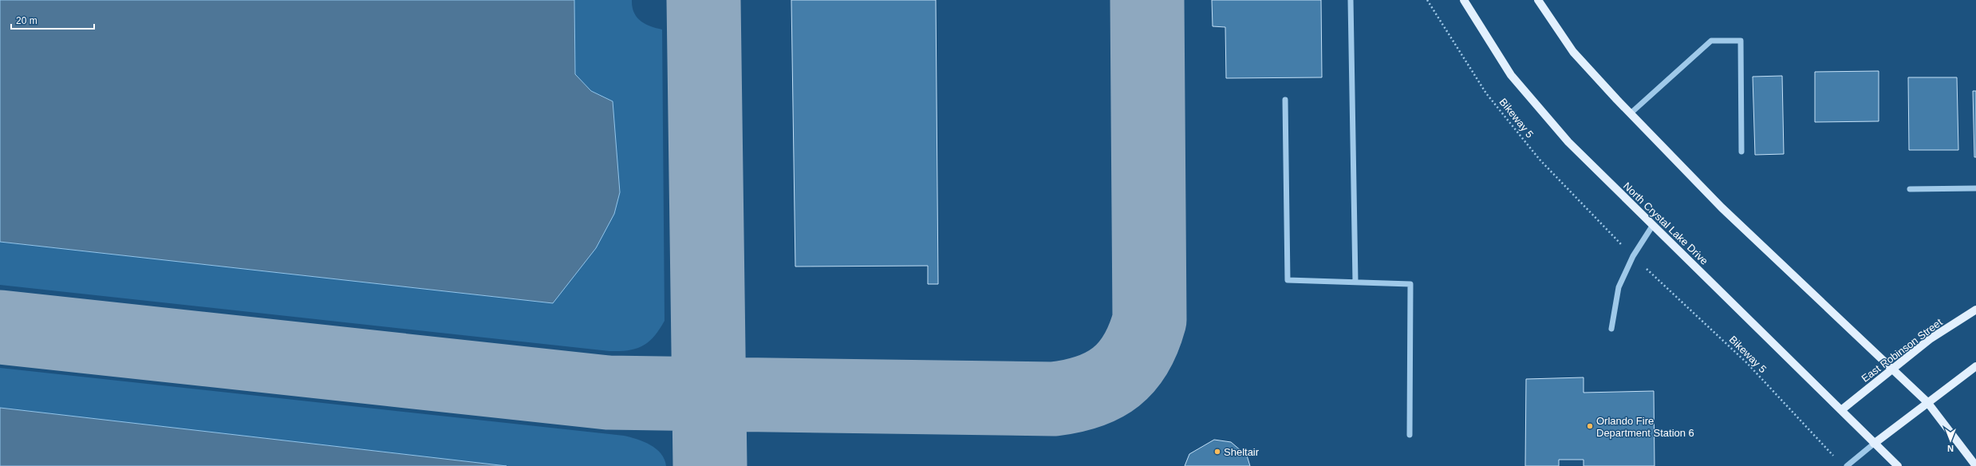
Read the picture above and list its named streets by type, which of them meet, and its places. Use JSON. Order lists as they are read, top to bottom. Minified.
{"streets":{"main road":["North Crystal Lake Drive","East Robinson Street"],"path":["Bikeway 5"]},"crossings":[["North Crystal Lake Drive","East Robinson Street"]],"places":["Orlando Fire Department Station 6","Sheltair"],"scale_bar":"20 m","north":"bottom"}
